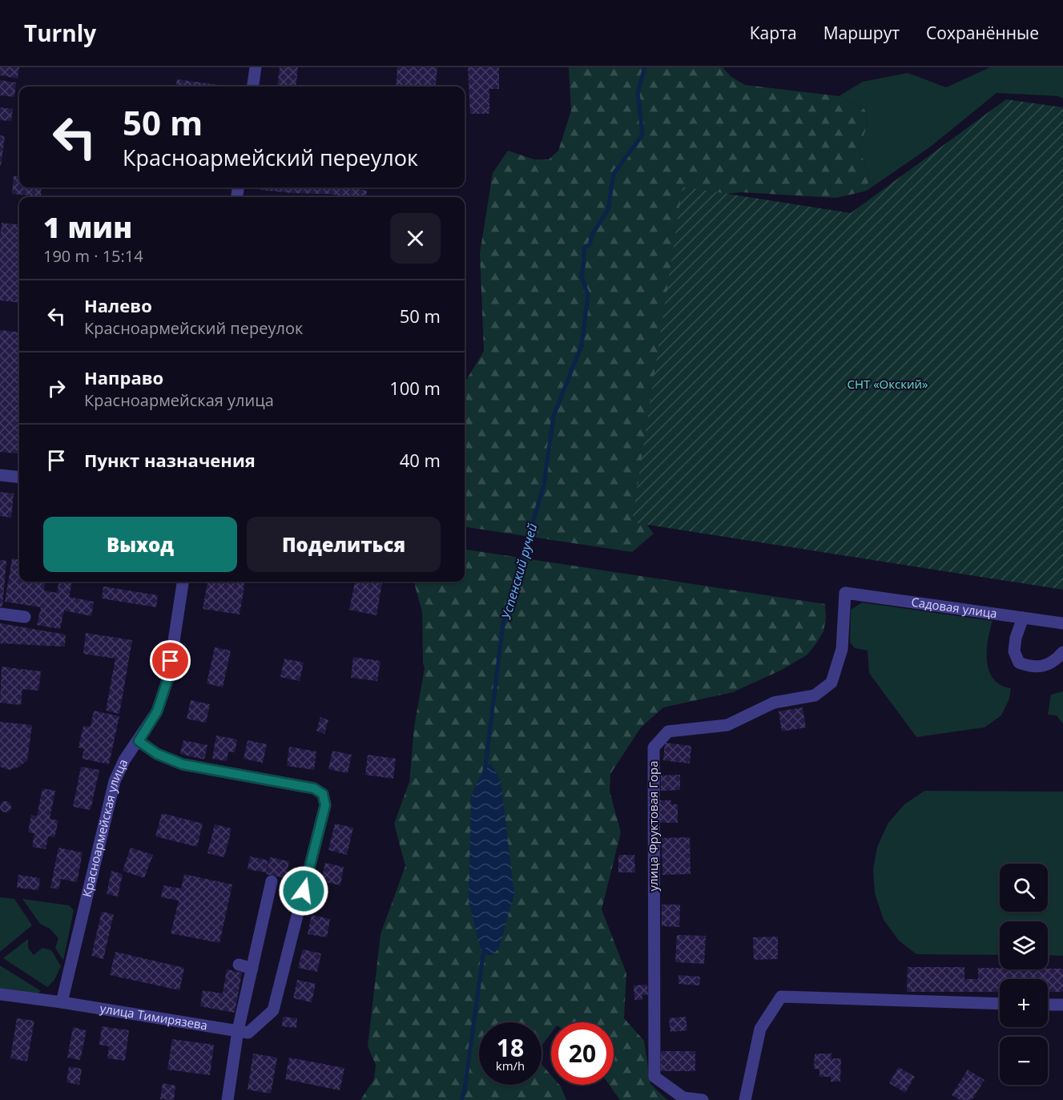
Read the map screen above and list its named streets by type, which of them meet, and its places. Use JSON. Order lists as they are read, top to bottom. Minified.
{"streets":{"street":["Садовая улица","улица Фруктовая Гора","Красноармейская улица","улица Тимирязева"]},"crossings":[["Садовая улица","улица Фруктовая Гора"],["Красноармейская улица","улица Тимирязева"]],"water":["Успенский ручей"],"parks":["СНТ «Окский»"],"page":{"header":"Turnly","nav":["Карта","Маршрут","Сохранённые"],"turn":["50 m","Красноармейский переулок"],"heading":["1 мин","190 m · 15:14"],"list":[{"name":"Налево","note":"Красноармейский переулок","value":"50 m"},{"name":"Направо","note":"Красноармейская улица","value":"100 m"},{"name":"Пункт назначения","value":"40 m"}],"buttons":["Выход","Поделиться"],"map_buttons":["+","−"],"speed":"18 km/h","limit":"20"}}
